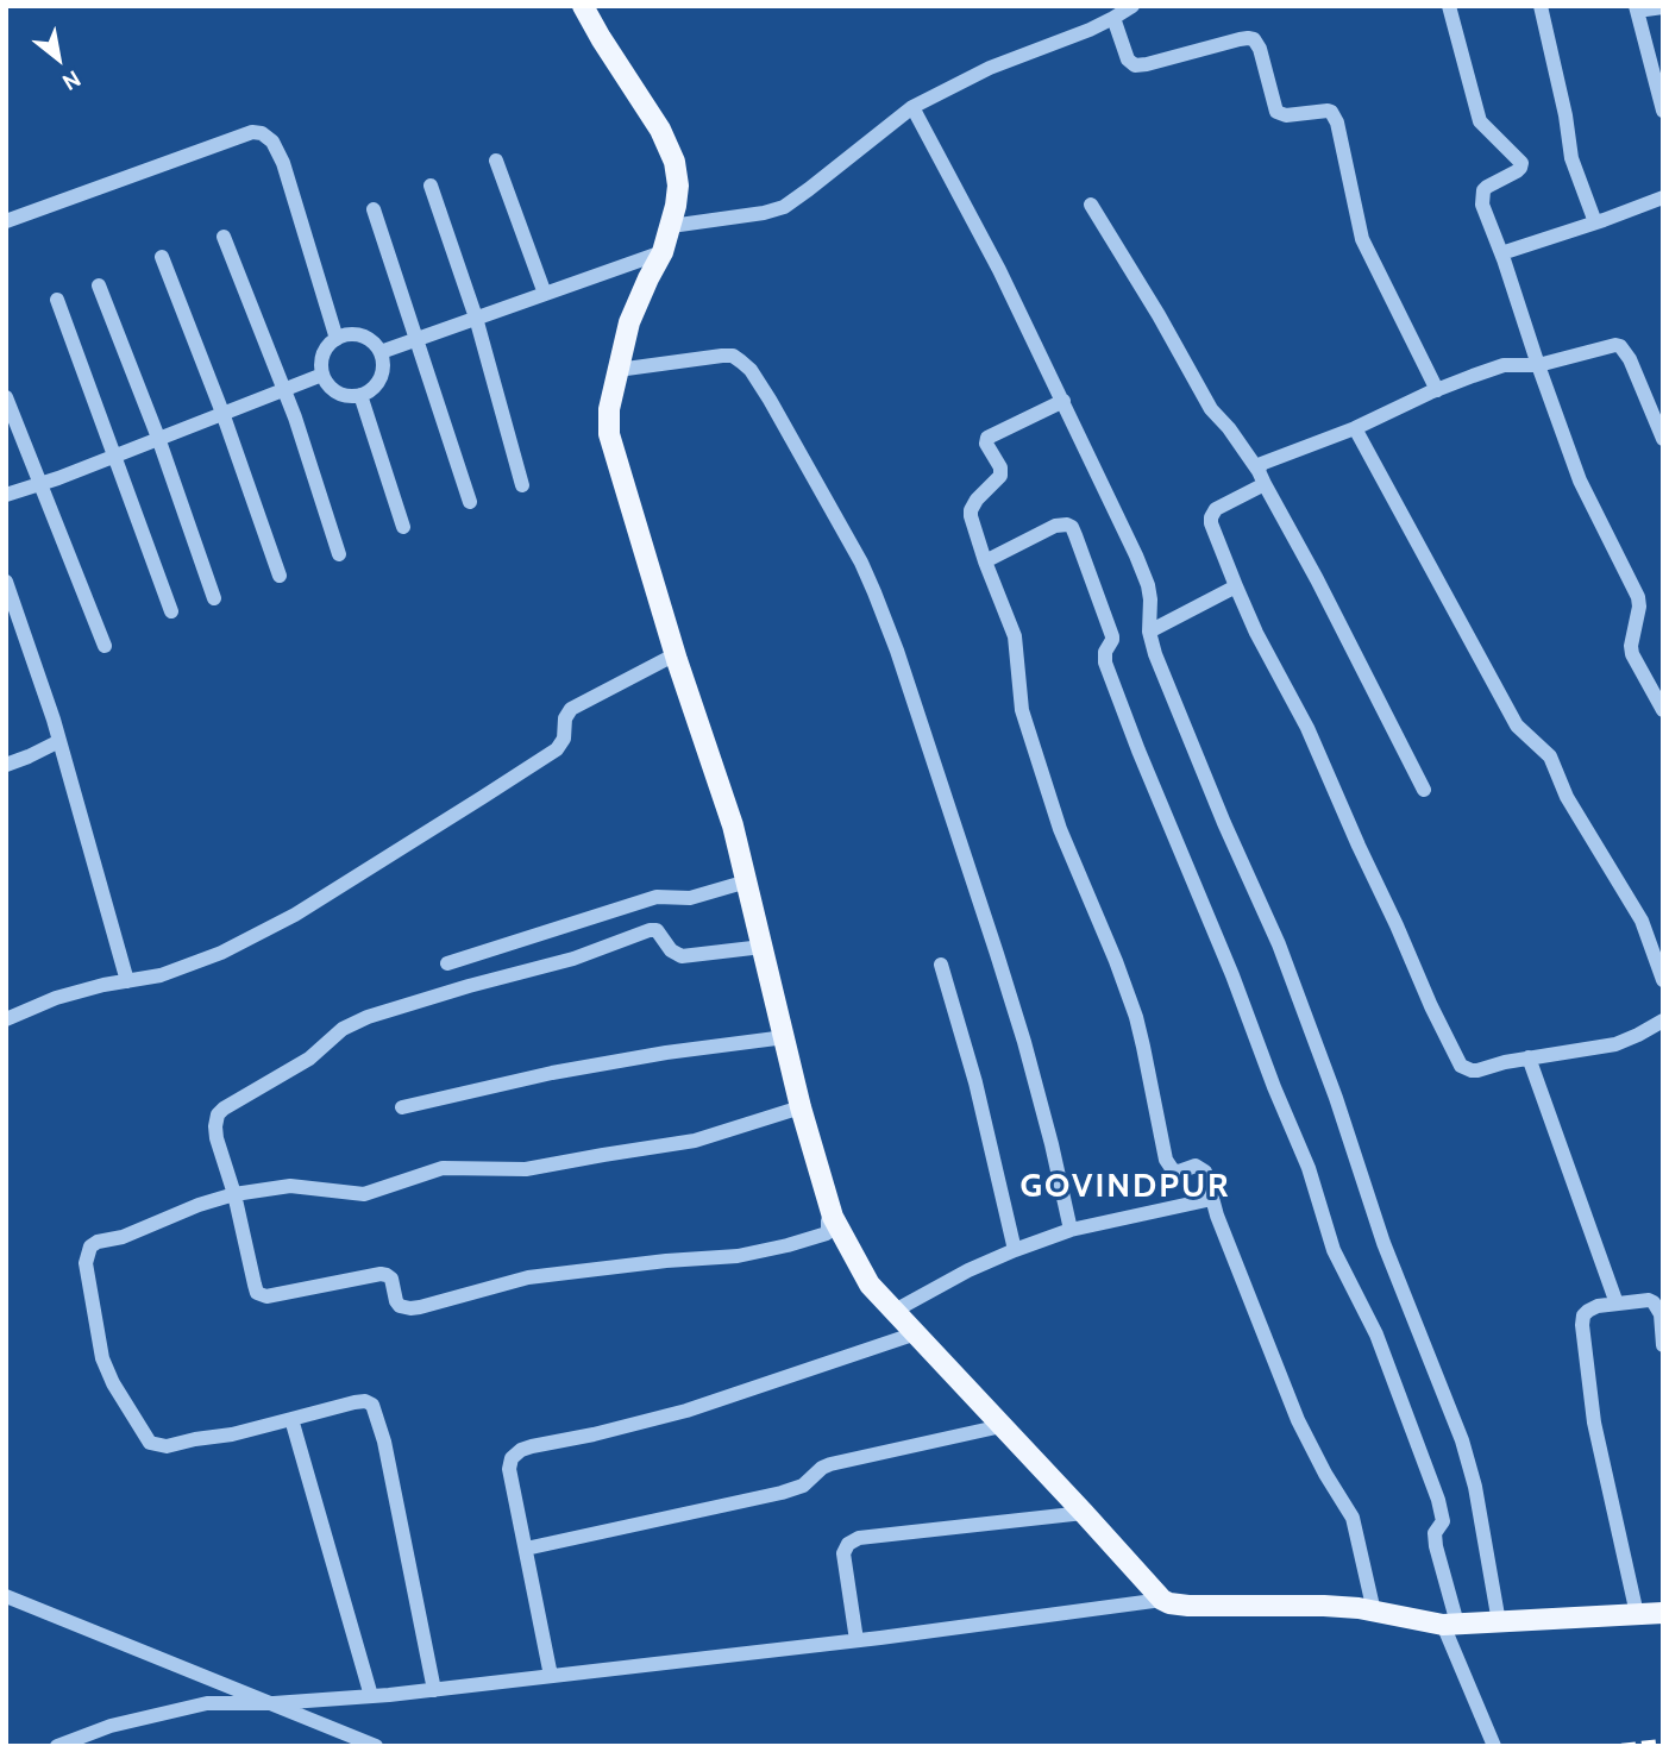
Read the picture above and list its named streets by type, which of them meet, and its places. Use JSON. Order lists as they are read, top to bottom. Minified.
{"districts":["GOVINDPUR"],"north":"bottom right"}
